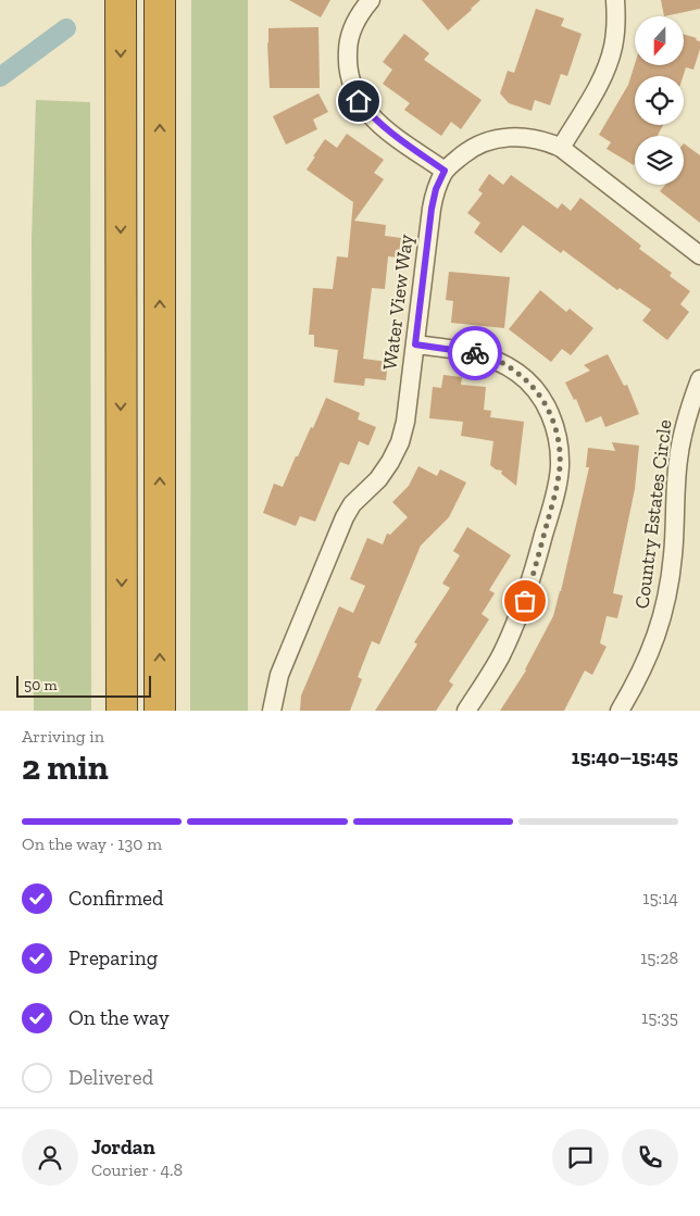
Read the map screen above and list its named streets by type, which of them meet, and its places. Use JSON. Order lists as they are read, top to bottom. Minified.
{"streets":{"street":["Water View Way","Country Estates Circle"]},"scale_bar":"50 m","north":"bottom","page":{"scale":"50 m","heading":["2 min","Arriving in","15:40–15:45"],"panel":["Jordan","Courier · 4.8"],"bar":"On the way · 130 m","list":[["Confirmed","15:14"],["Preparing","15:28"],["On the way","15:35"],"Delivered"]}}
